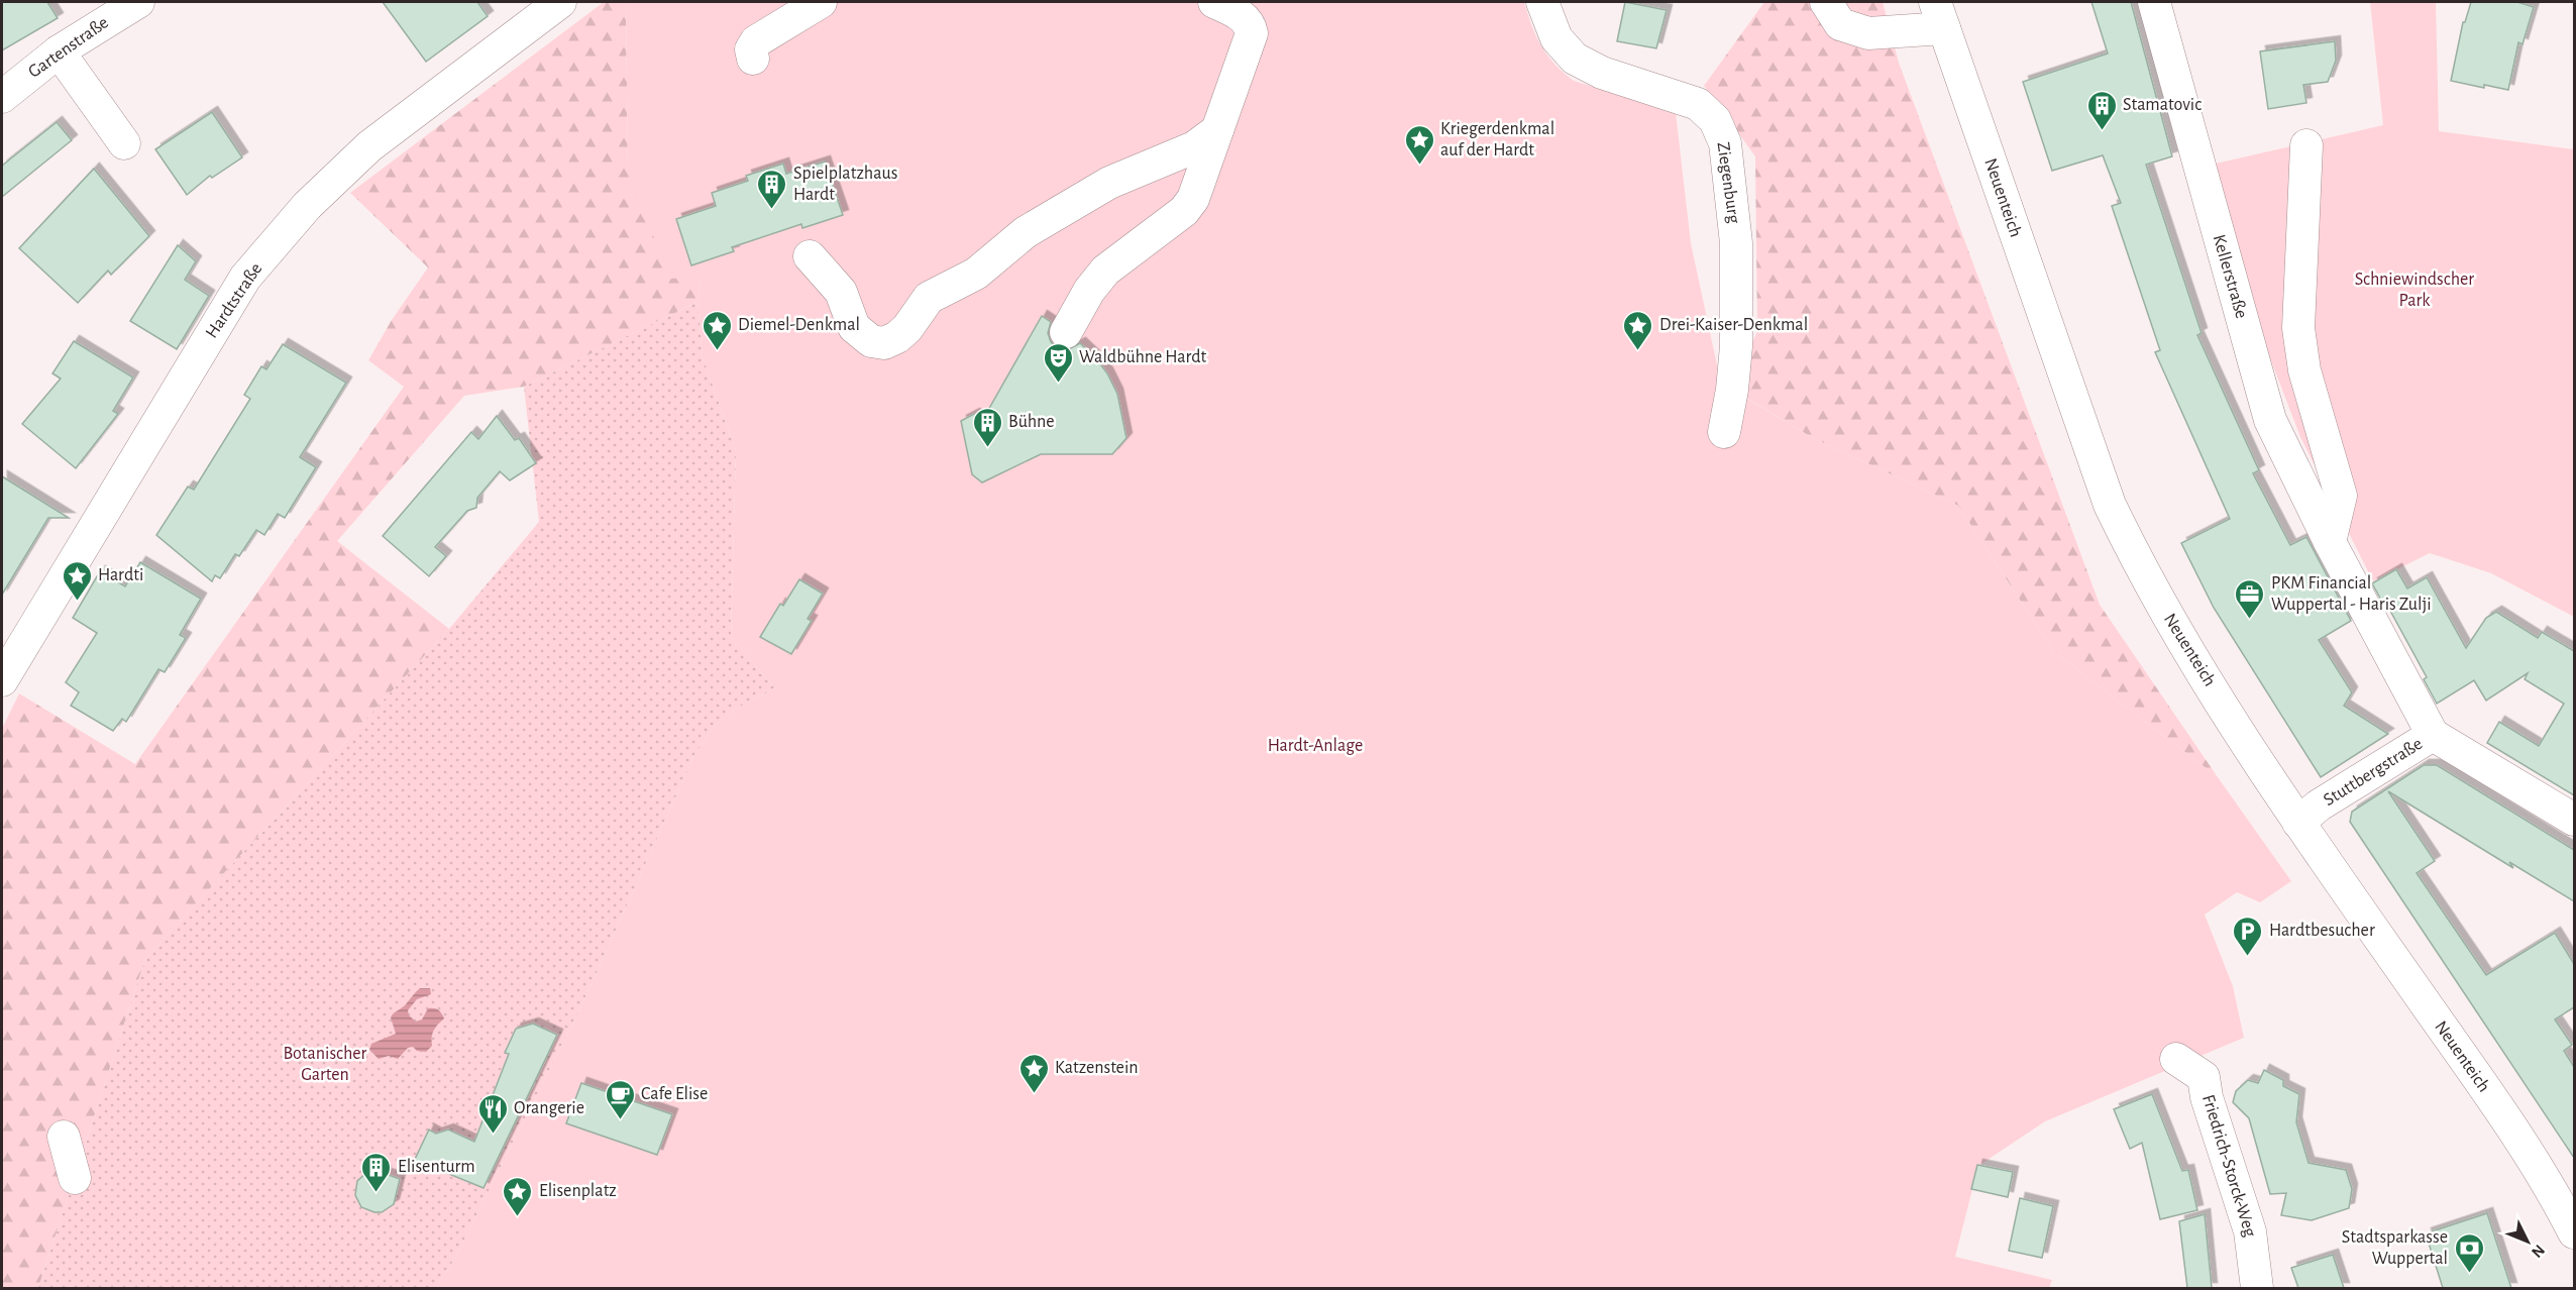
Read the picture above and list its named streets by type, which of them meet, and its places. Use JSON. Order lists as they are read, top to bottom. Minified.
{"streets":{"street":["Gartenstraße","Ziegenburg","Neuenteich","Kellerstraße","Hardtstraße","Stuttbergstraße","Friedrich-Storck-Weg"]},"crossings":[["Neuenteich","Stuttbergstraße"],["Kellerstraße","Stuttbergstraße"]],"parks":["Schniewindscher Park","Hardt-Anlage","Botanischer Garten"],"places":{"building":["Stamatovic","Spielplatzhaus Hardt","Bühne","Elisenturm"],"place":["Kriegerdenkmal auf der Hardt","Diemel-Denkmal","Drei-Kaiser-Denkmal","Hardti","Katzenstein","Elisenplatz"],"theatre":["Waldbühne Hardt"],"office":["PKM Financial Wuppertal - Haris Zulji"],"parking":["Hardtbesucher"],"cafe":["Cafe Elise"],"restaurant":["Orangerie"],"bank":["Stadtsparkasse Wuppertal"]},"north":"bottom right"}
